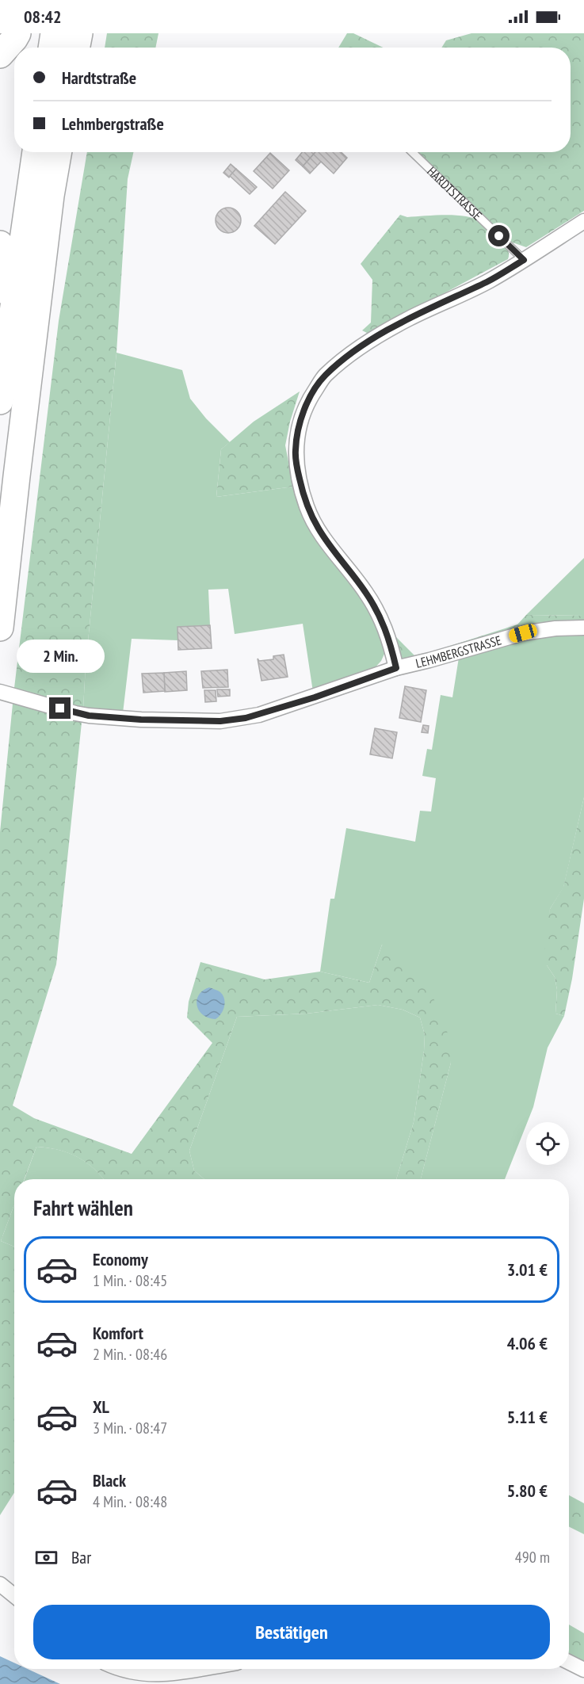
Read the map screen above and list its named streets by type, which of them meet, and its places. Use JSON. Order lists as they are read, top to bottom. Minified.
{"streets":{"street":["LEHMBERGSTRASSE"],"lane":["HARDTSTRASSE"]},"page":{"status":"08:42","banner":["Hardtstraße","Lehmbergstraße"],"bubble":"2 Min.","heading":"Fahrt wählen","list":[{"name":"Economy","note":"1 Min. · 08:45","value":"3.01 €"},{"name":"Komfort","note":"2 Min. · 08:46","value":"4.06 €"},{"name":"XL","note":"3 Min. · 08:47","value":"5.11 €"},{"name":"Black","note":"4 Min. · 08:48","value":"5.80 €"}],"pay":["Bar","490 m"],"buttons":"Bestätigen"}}
